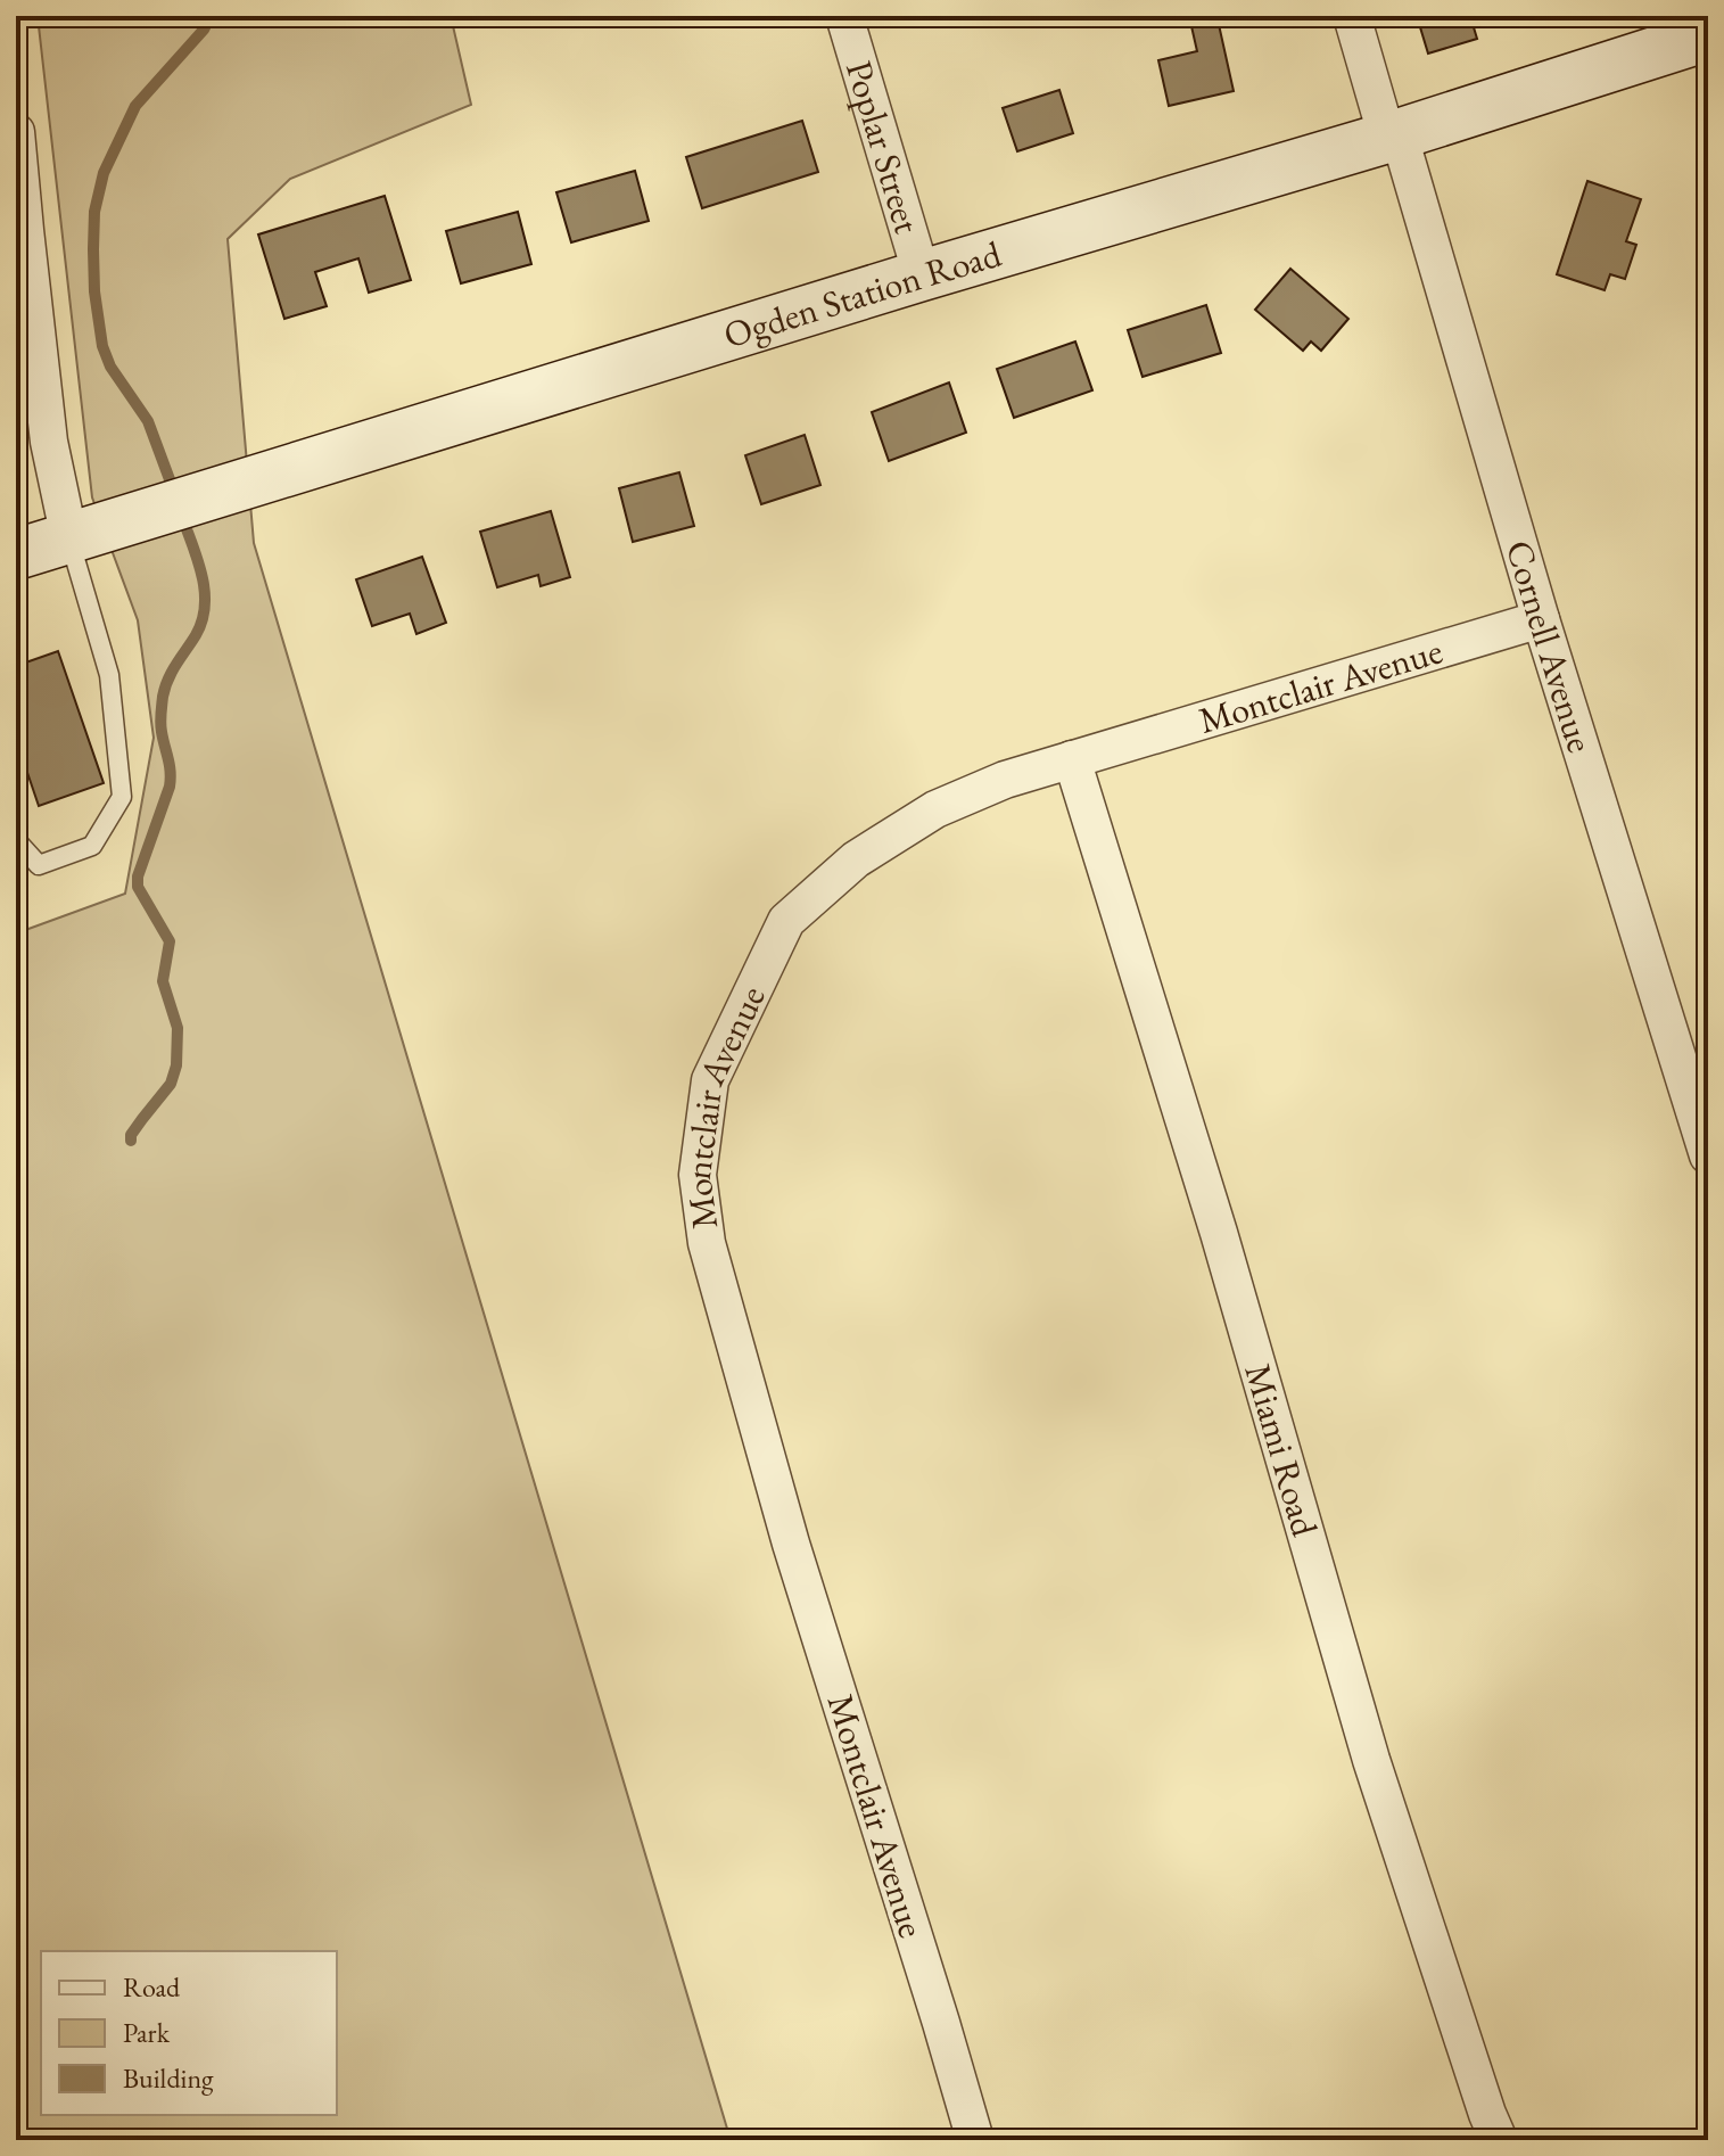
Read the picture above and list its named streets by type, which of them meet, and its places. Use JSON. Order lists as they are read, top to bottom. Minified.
{"streets":{"street":["Poplar Street","Ogden Station Road","Cornell Avenue","Montclair Avenue","Miami Road"]},"crossings":[["Poplar Street","Ogden Station Road"],["Ogden Station Road","Cornell Avenue"],["Cornell Avenue","Montclair Avenue"],["Montclair Avenue","Miami Road"]],"legend":["Road","Park","Building"]}
